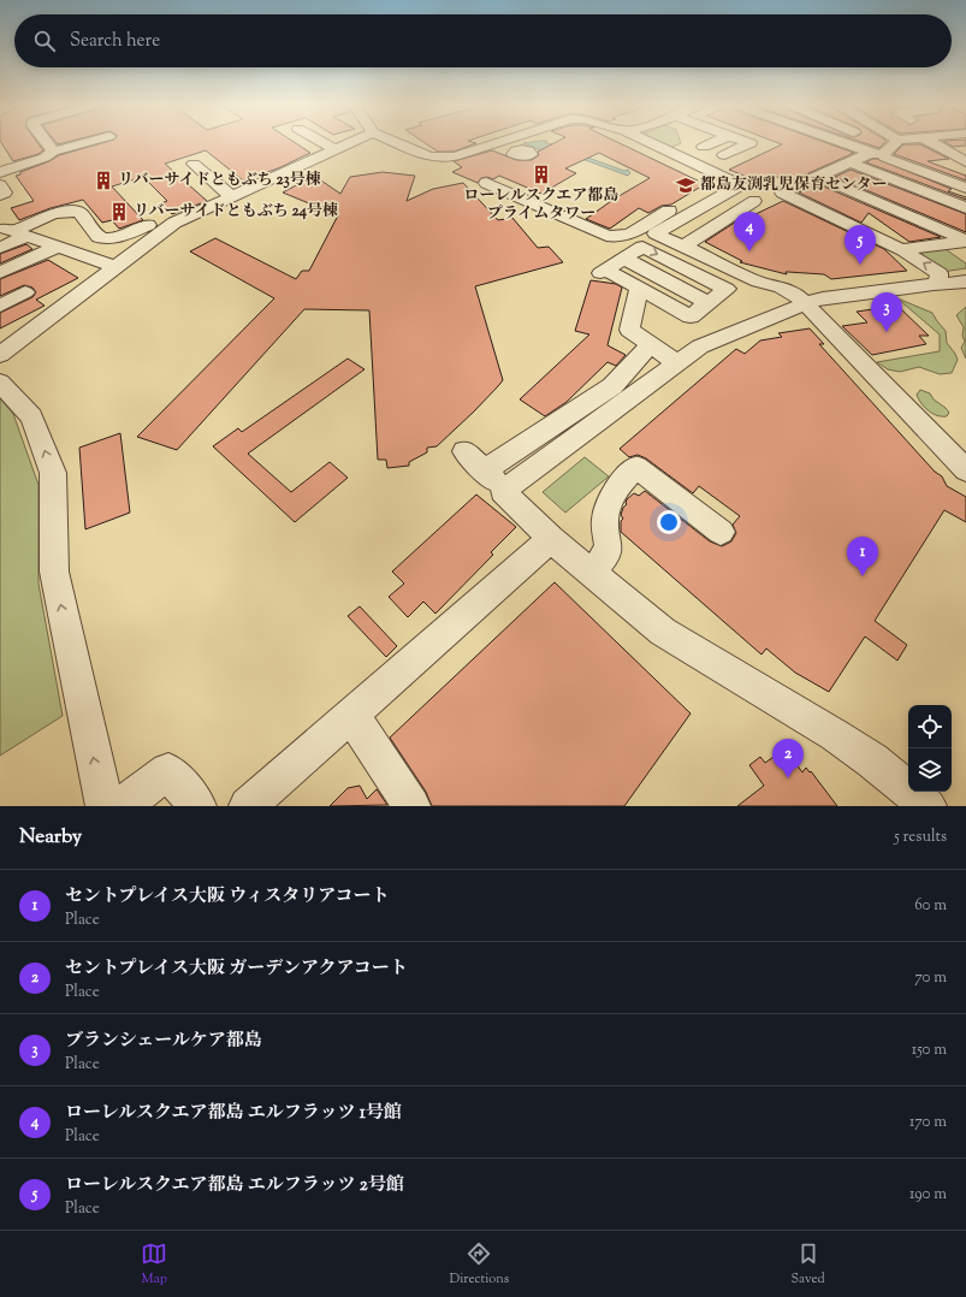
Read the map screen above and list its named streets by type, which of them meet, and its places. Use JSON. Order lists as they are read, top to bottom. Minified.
{"places":{"building":["ローレルスクエア都島 プライムタワー","リバーサイドともぶち 23号棟","リバーサイドともぶち 24号棟"],"school or university":["都島友渕乳児保育センター"]},"page":{"search":"Search here","pins":["4","5","3","1","2"],"heading":["Nearby","5 results"],"list":[{"mark":"1","name":"セントプレイス大阪 ウィスタリアコート","note":"Place","value":"60 m"},{"mark":"2","name":"セントプレイス大阪 ガーデンアクアコート","note":"Place","value":"70 m"},{"mark":"3","name":"ブランシェールケア都島","note":"Place","value":"150 m"},{"mark":"4","name":"ローレルスクエア都島 エルフラッツ 1号館","note":"Place","value":"170 m"},{"mark":"5","name":"ローレルスクエア都島 エルフラッツ 2号館","note":"Place","value":"190 m"}],"nav":["Map","Directions","Saved"]}}
